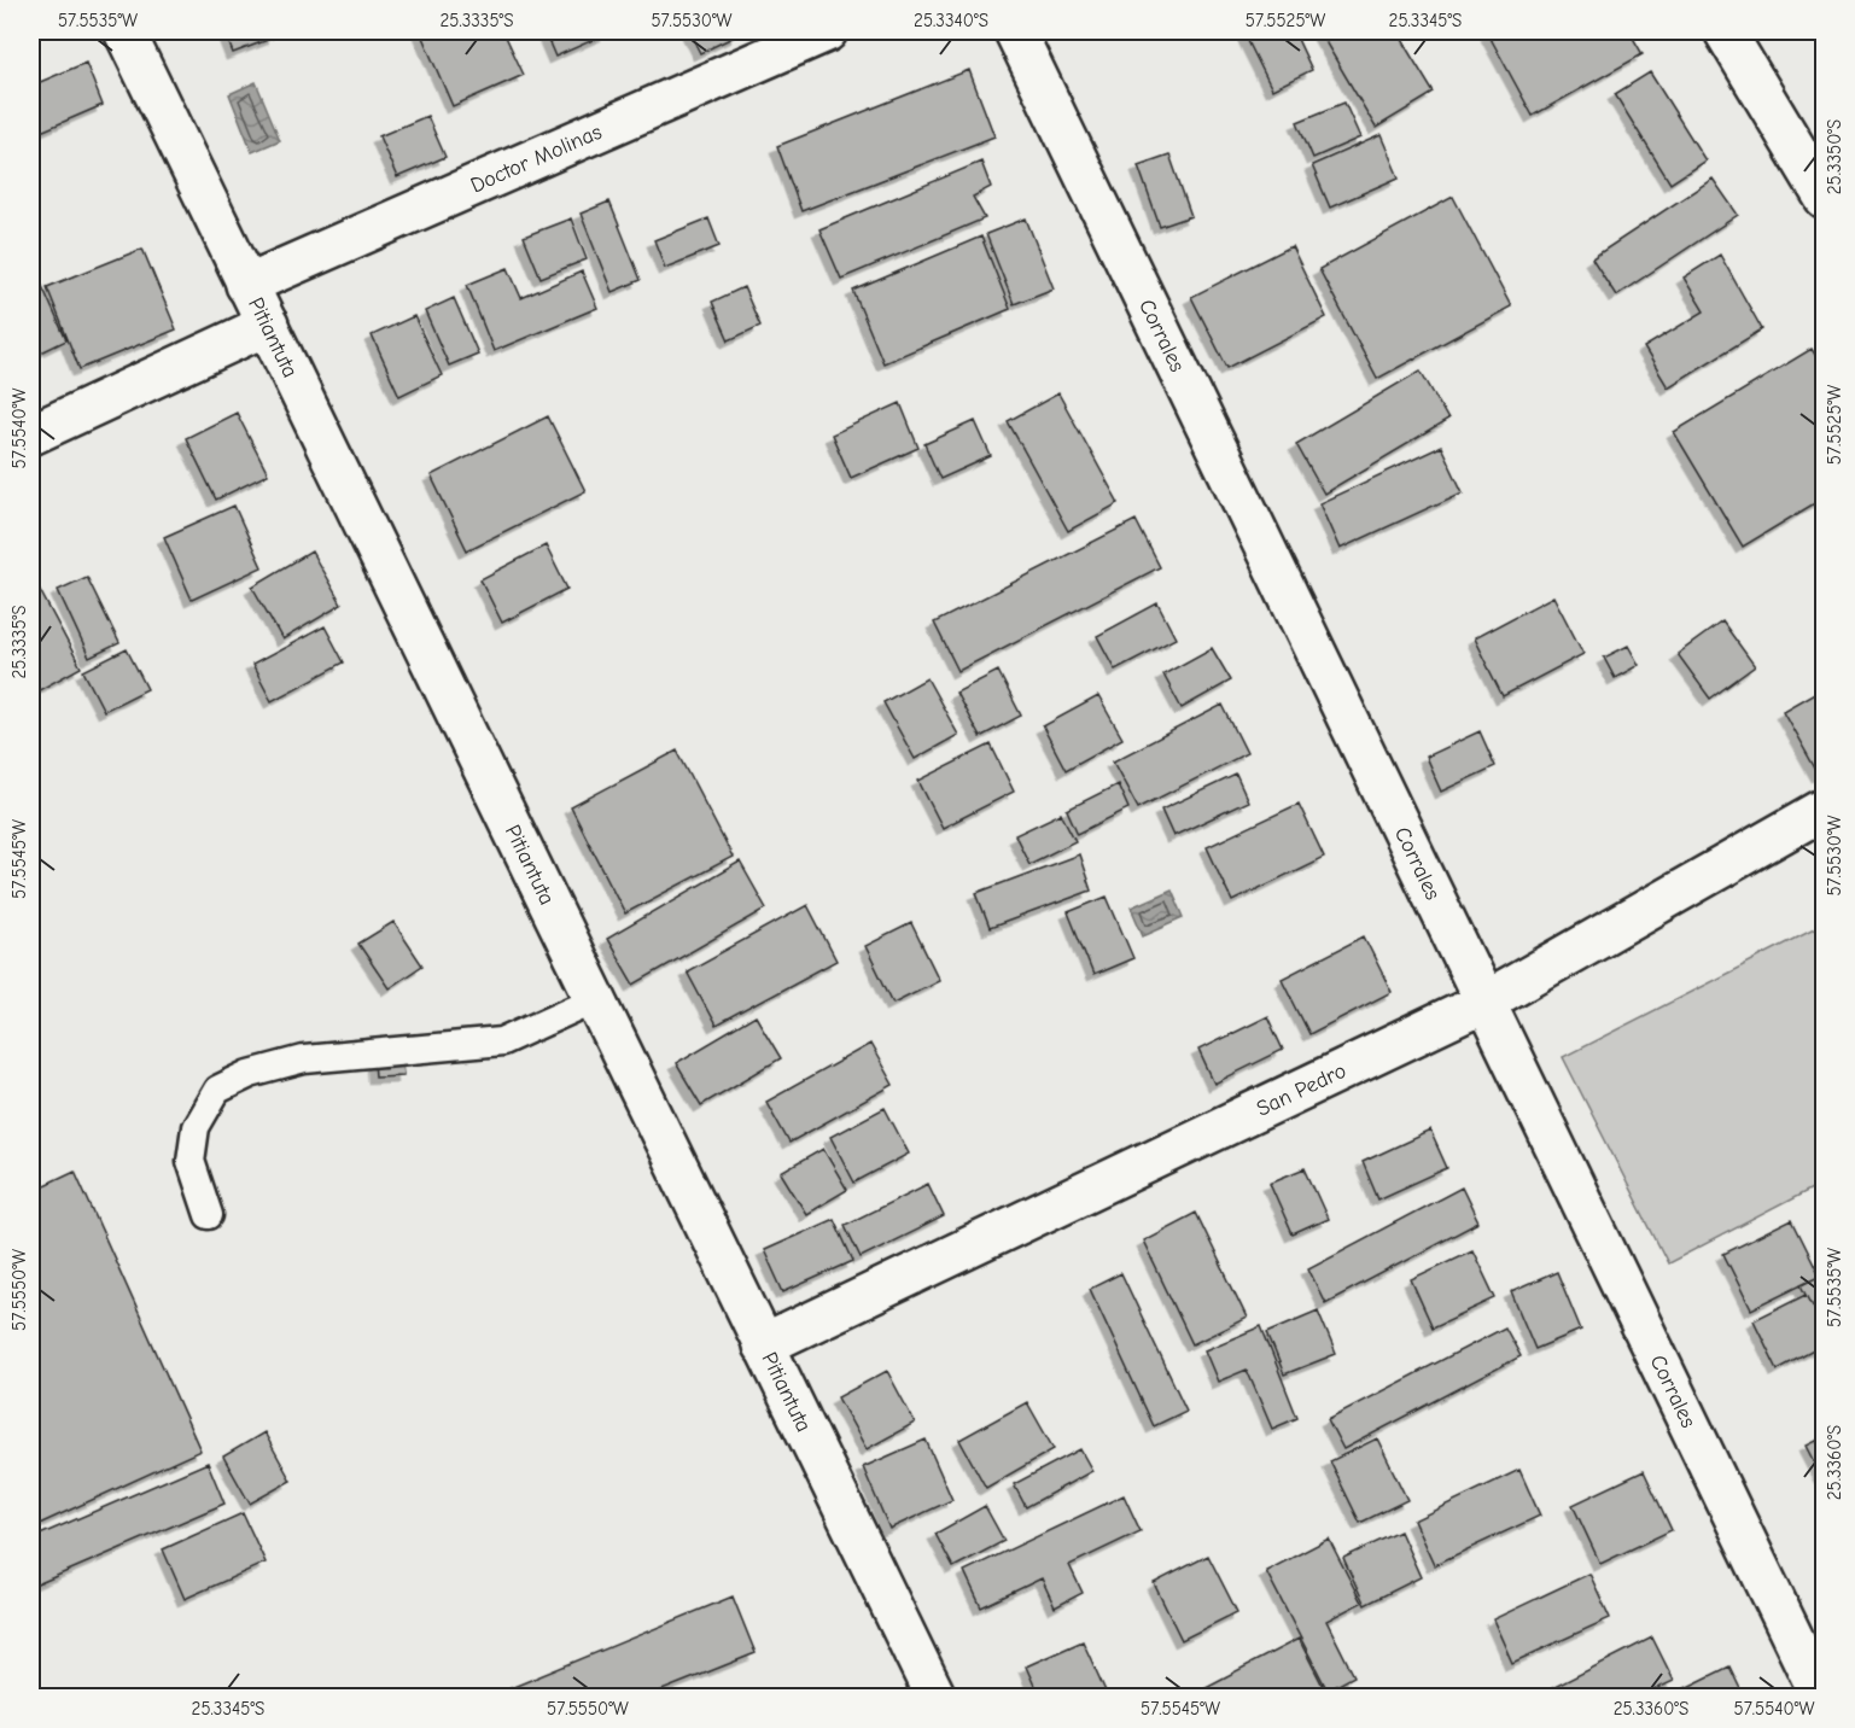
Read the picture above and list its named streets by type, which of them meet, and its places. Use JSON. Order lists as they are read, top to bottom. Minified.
{"streets":{"street":["Doctor Molinas","Pitiantuta","Corrales","San Pedro"]},"crossings":[["Doctor Molinas","Pitiantuta"],["Pitiantuta","San Pedro"],["Corrales","San Pedro"]],"coordinates":["57.5535°W","25.3335°S","57.5530°W","25.3340°S","57.5525°W","25.3345°S","25.3350°S","57.5540°W","57.5545°W","57.5550°W","25.3360°S"]}
